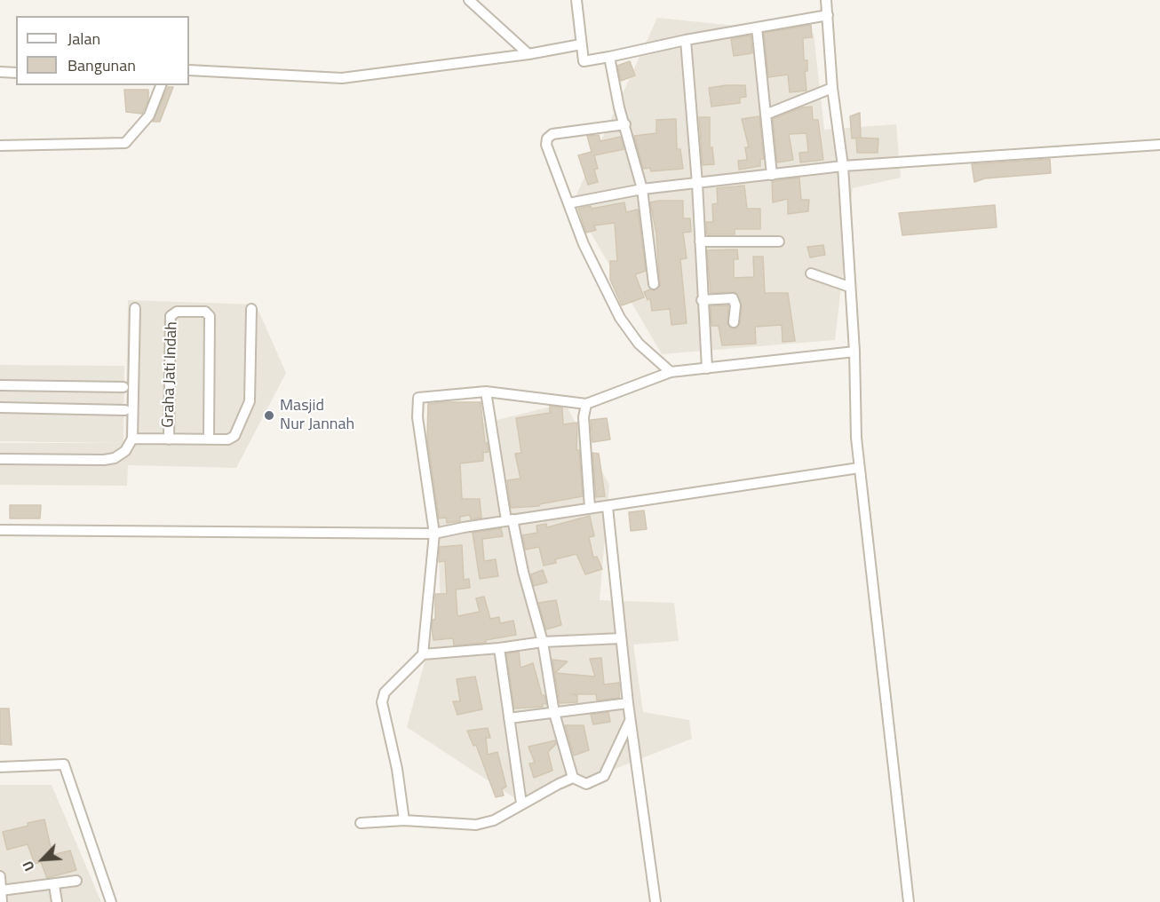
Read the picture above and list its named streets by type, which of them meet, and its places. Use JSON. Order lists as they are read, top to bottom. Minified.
{"streets":{"street":["Graha Jati Indah"]},"places":["Masjid Nur Jannah"],"legend":["Jalan","Bangunan"],"north":"bottom left"}
